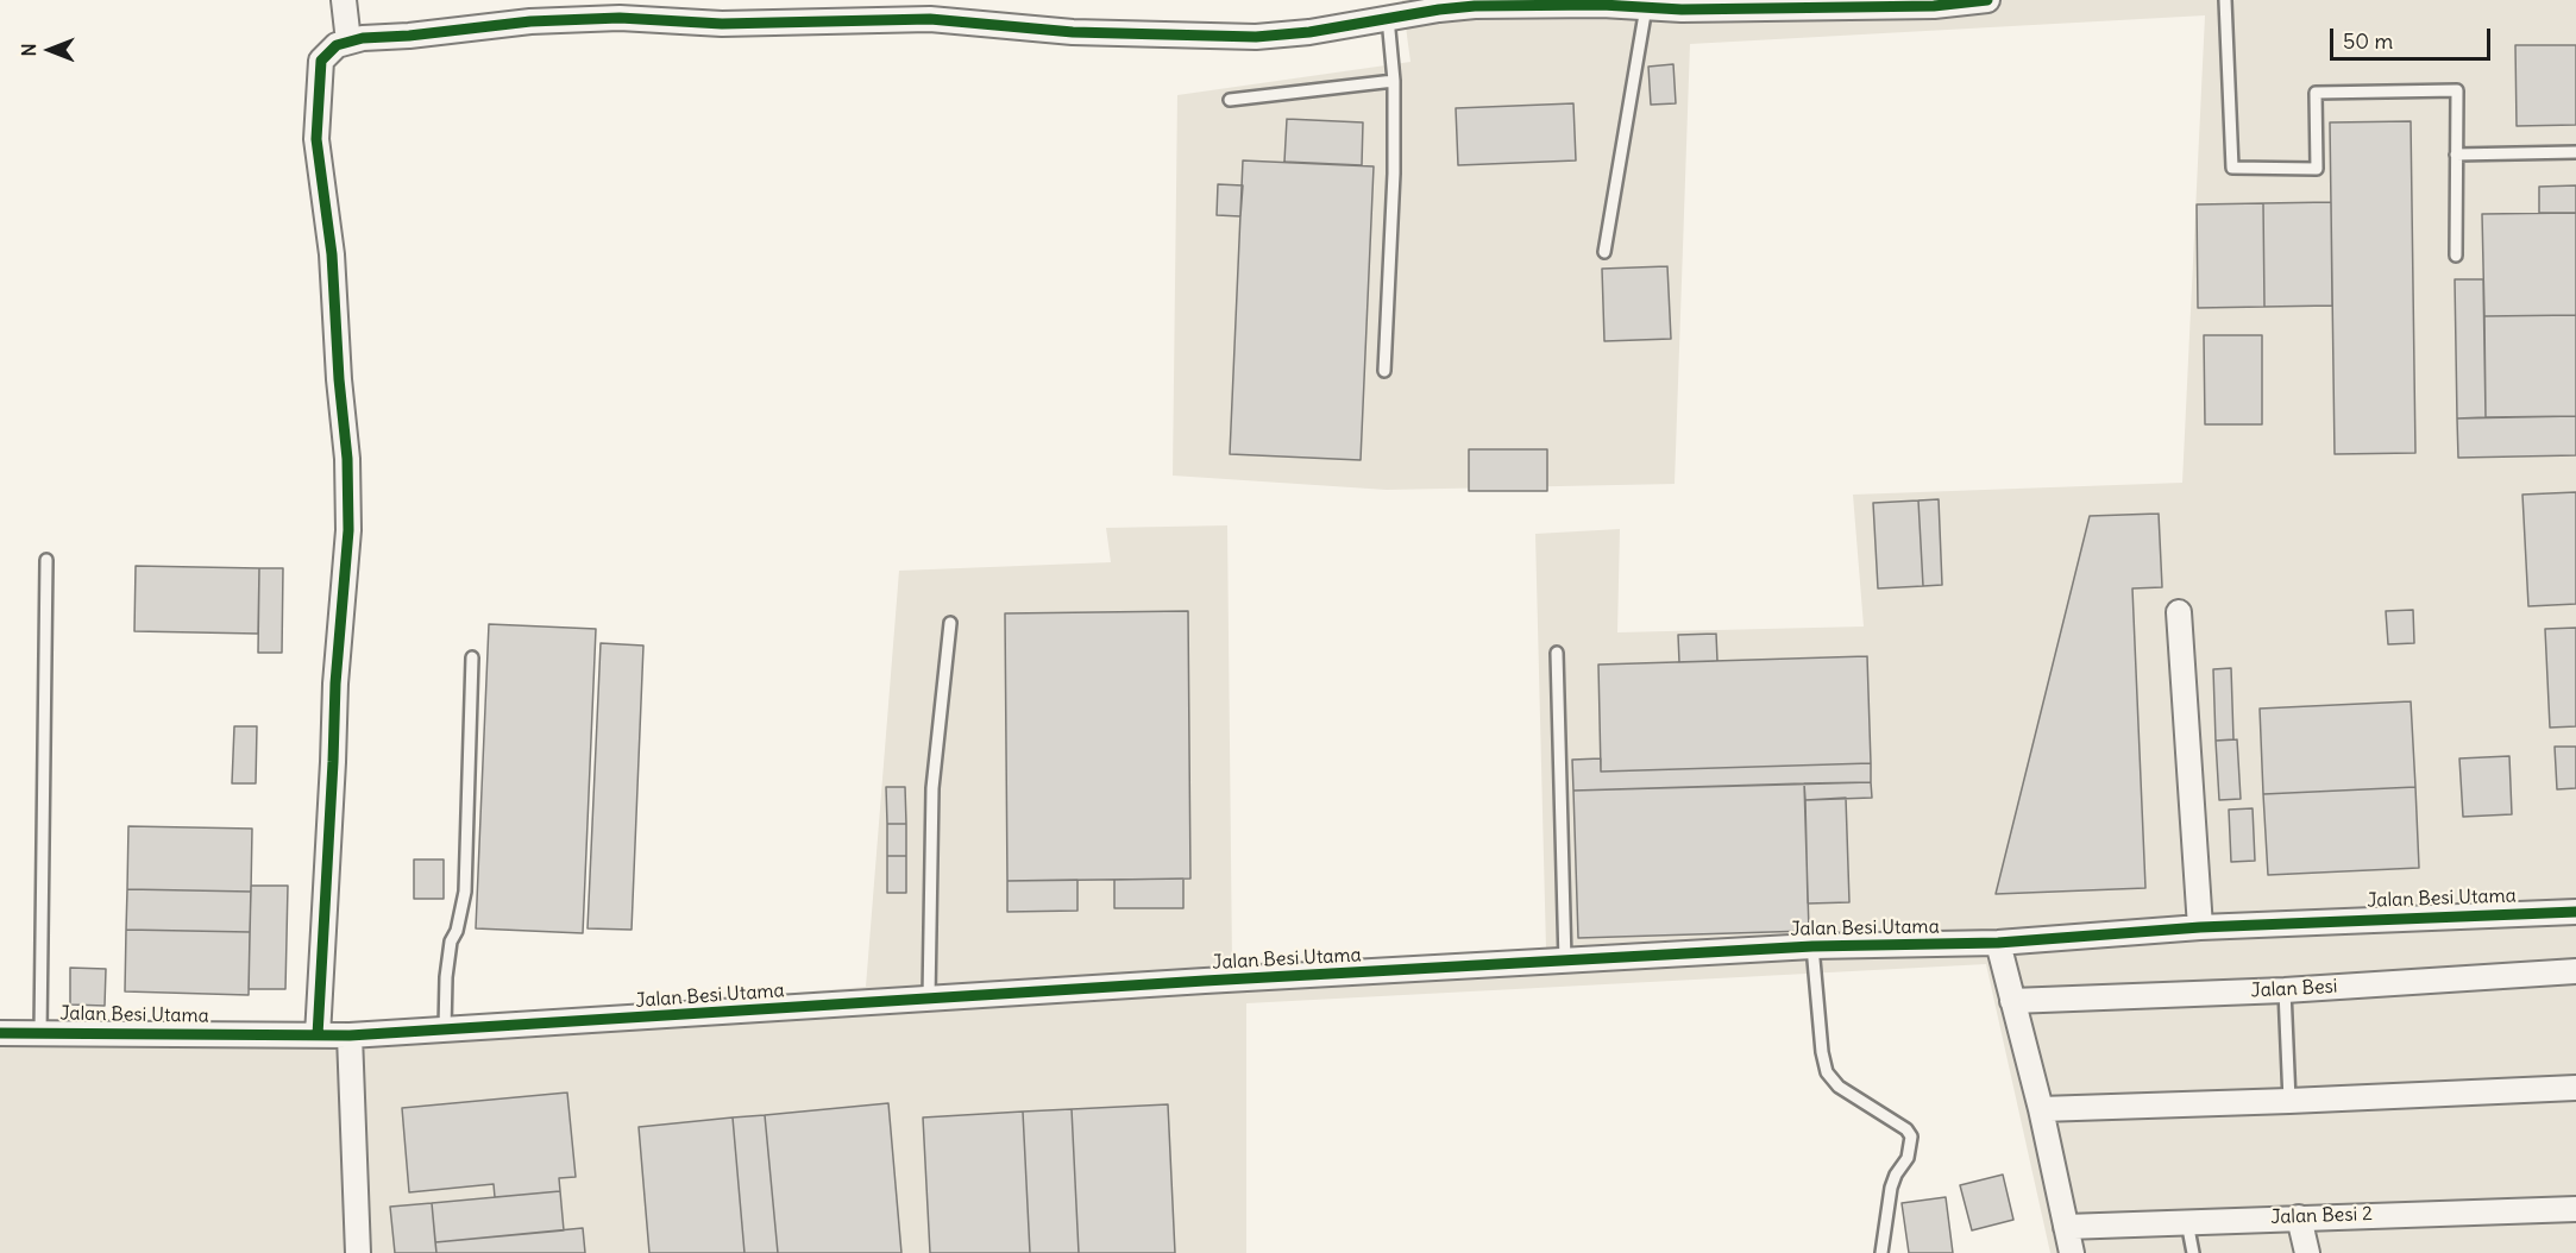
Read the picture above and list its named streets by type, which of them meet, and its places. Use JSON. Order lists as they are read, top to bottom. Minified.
{"streets":{"street":["Jalan Besi Utama","Jalan Besi","Jalan Besi 2"]},"scale_bar":"50 m","north":"left"}
